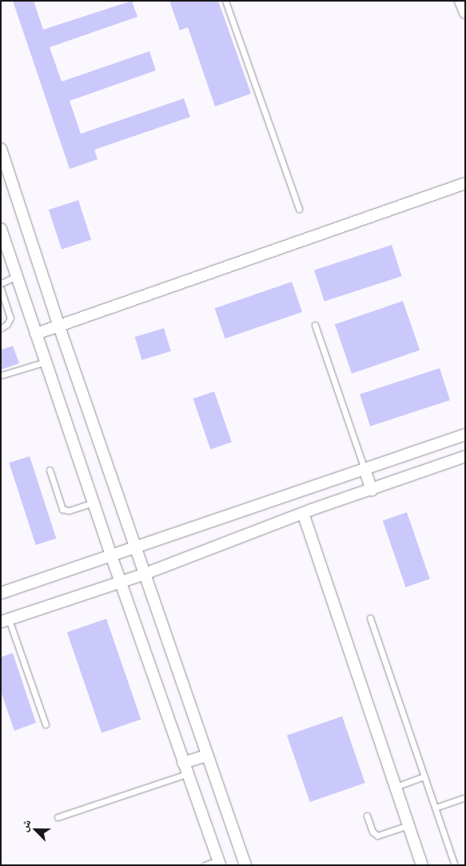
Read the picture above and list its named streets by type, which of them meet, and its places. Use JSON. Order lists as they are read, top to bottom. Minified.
{"north":"top left"}
